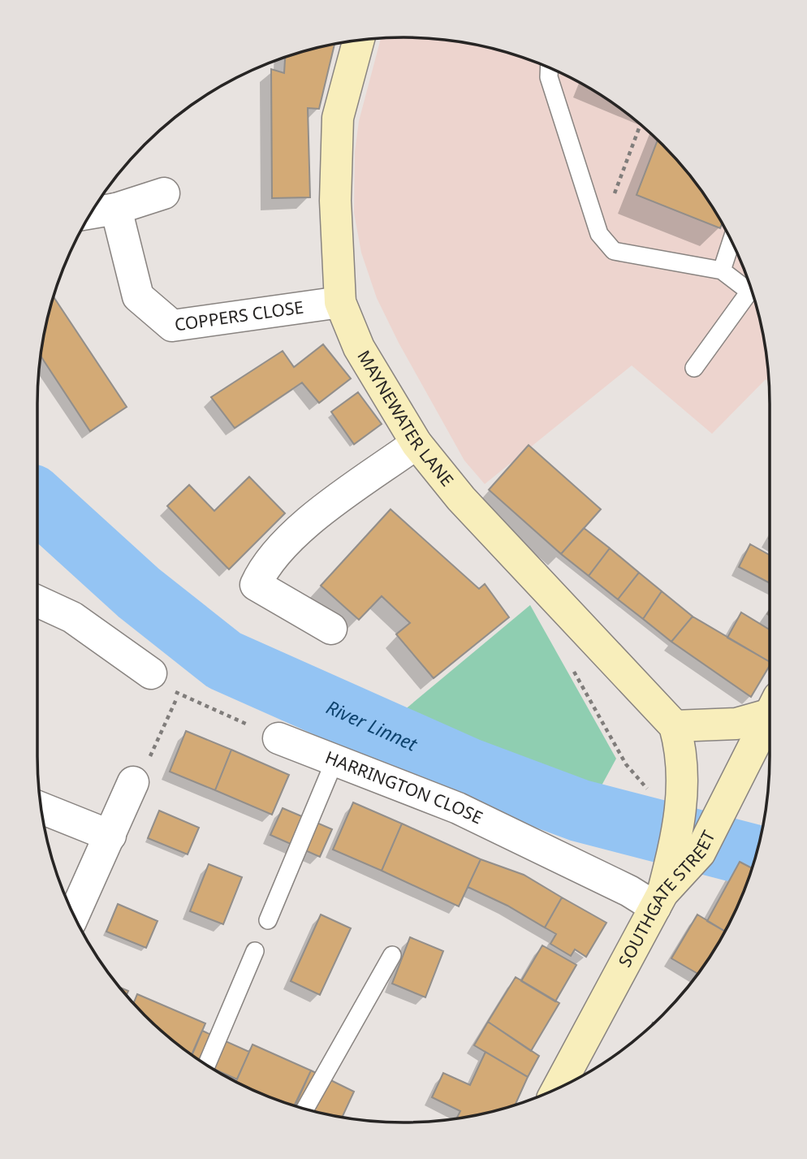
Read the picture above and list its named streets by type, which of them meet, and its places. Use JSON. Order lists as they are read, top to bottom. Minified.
{"streets":{"street":["COPPERS CLOSE","MAYNEWATER LANE","HARRINGTON CLOSE","SOUTHGATE STREET"]},"crossings":[["COPPERS CLOSE","MAYNEWATER LANE"],["MAYNEWATER LANE","SOUTHGATE STREET"],["HARRINGTON CLOSE","SOUTHGATE STREET"]],"water":["River Linnet"]}
